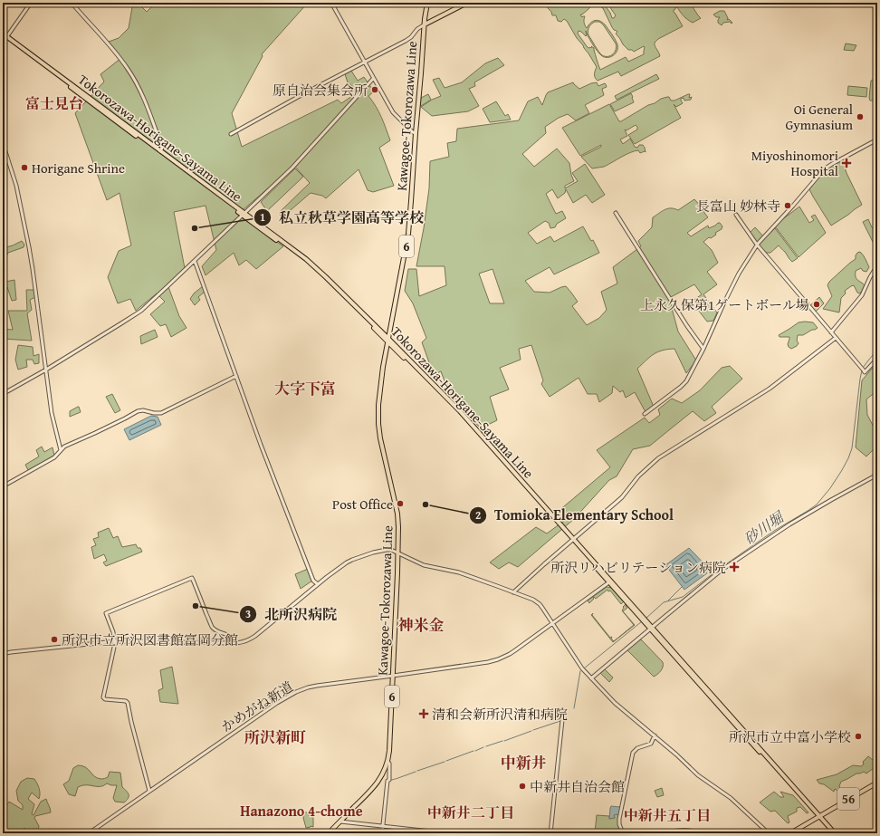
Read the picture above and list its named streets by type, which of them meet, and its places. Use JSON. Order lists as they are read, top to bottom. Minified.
{"streets":{"main road":["Kawagoe-Tokorozawa Line","Tokorozawa-Horigane-Sayama Line","6","56"],"street":["かめがね新道"]},"crossings":[["Kawagoe-Tokorozawa Line","Tokorozawa-Horigane-Sayama Line"],["Kawagoe-Tokorozawa Line","かめがね新道"],["Tokorozawa-Horigane-Sayama Line","かめがね新道"],["Tokorozawa-Horigane-Sayama Line","56"]],"districts":["富士見台","大字下富","神米金","所沢新町","中新井","Hanazono 4-chome","中新井二丁目","中新井五丁目"],"water":["砂川堀"],"places":{"other":["原自治会集会所","Oi General Gymnasium","Horigane Shrine","長富山 妙林寺","私立秋草学園高等学校","上永久保第1ゲートボール場","Post Office","Tomioka Elementary School","北所沢病院","所沢市立所沢図書館富岡分館","所沢市立中富小学校","中新井自治会館"],"health":["Miyoshinomori Hospital","所沢リハビリテーション病院","清和会新所沢清和病院"]}}
